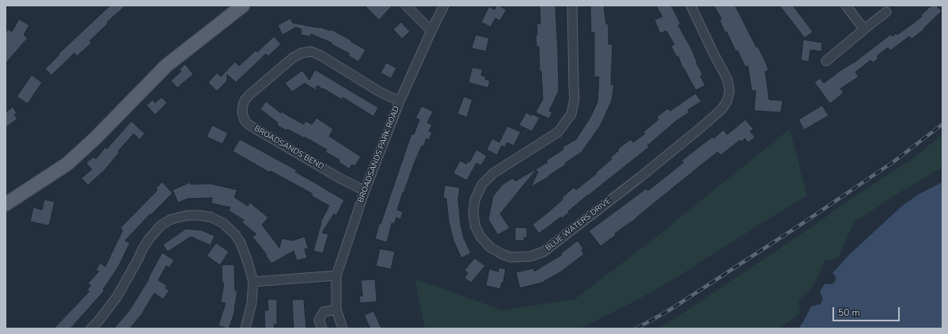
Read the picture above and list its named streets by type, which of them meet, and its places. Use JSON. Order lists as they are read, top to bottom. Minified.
{"streets":{"street":["BROADSANDS BEND","BROADSANDS PARK ROAD","BLUE WATERS DRIVE"]},"crossings":[["BROADSANDS BEND","BROADSANDS PARK ROAD"]],"scale_bar":"50 m"}
